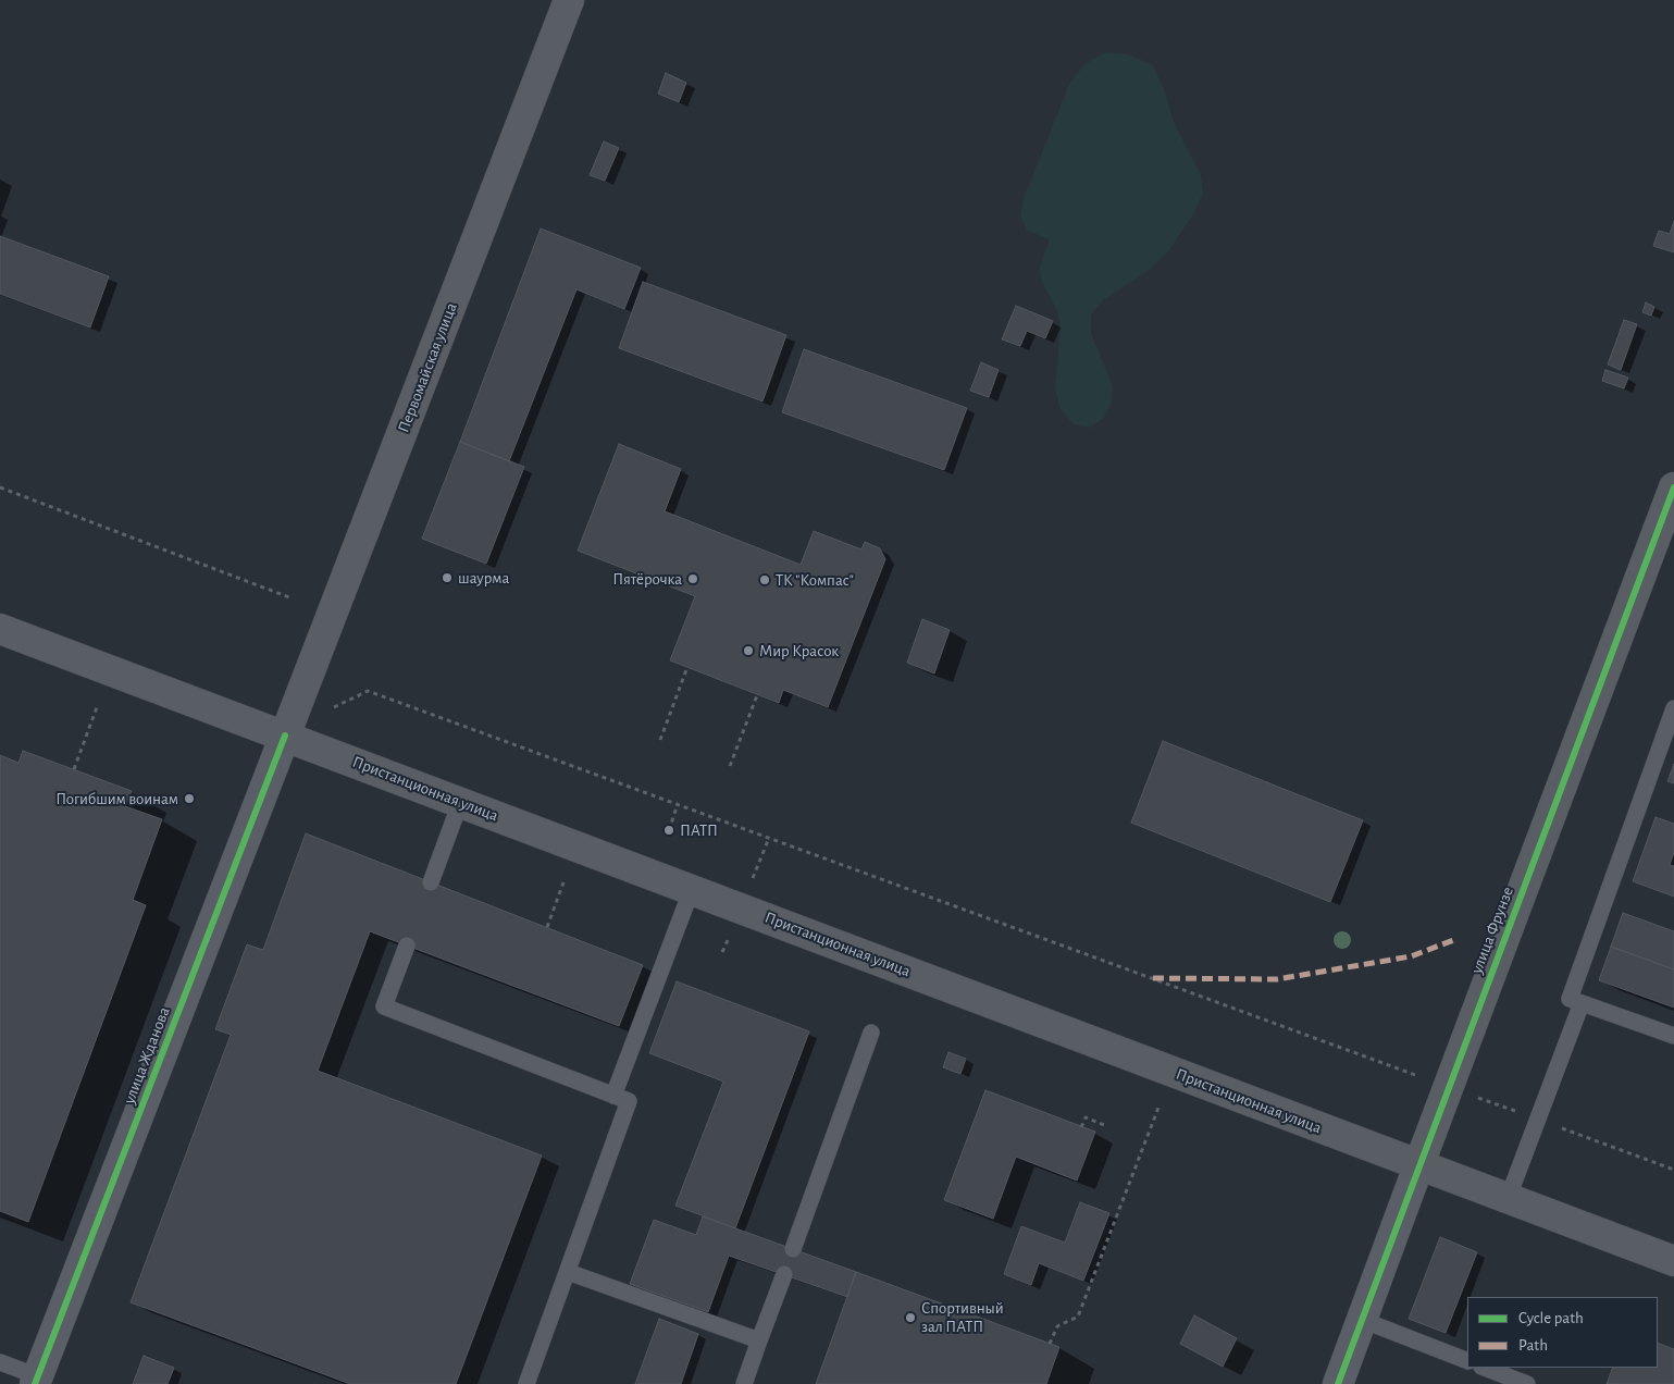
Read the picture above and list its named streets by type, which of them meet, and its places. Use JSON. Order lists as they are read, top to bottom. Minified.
{"streets":{"main road":["Первомайская улица","Пристанционная улица","улица Фрунзе"],"street":["улица Жданова"]},"crossings":[["Первомайская улица","Пристанционная улица"],["Первомайская улица","улица Жданова"],["Пристанционная улица","улица Фрунзе"],["Пристанционная улица","улица Жданова"]],"places":["шаурма","Пятёрочка","ТК \"Компас\"","Мир Красок","Погибшим воинам","ПАТП","Спортивный зал ПАТП"],"legend":["Cycle path","Path"]}
